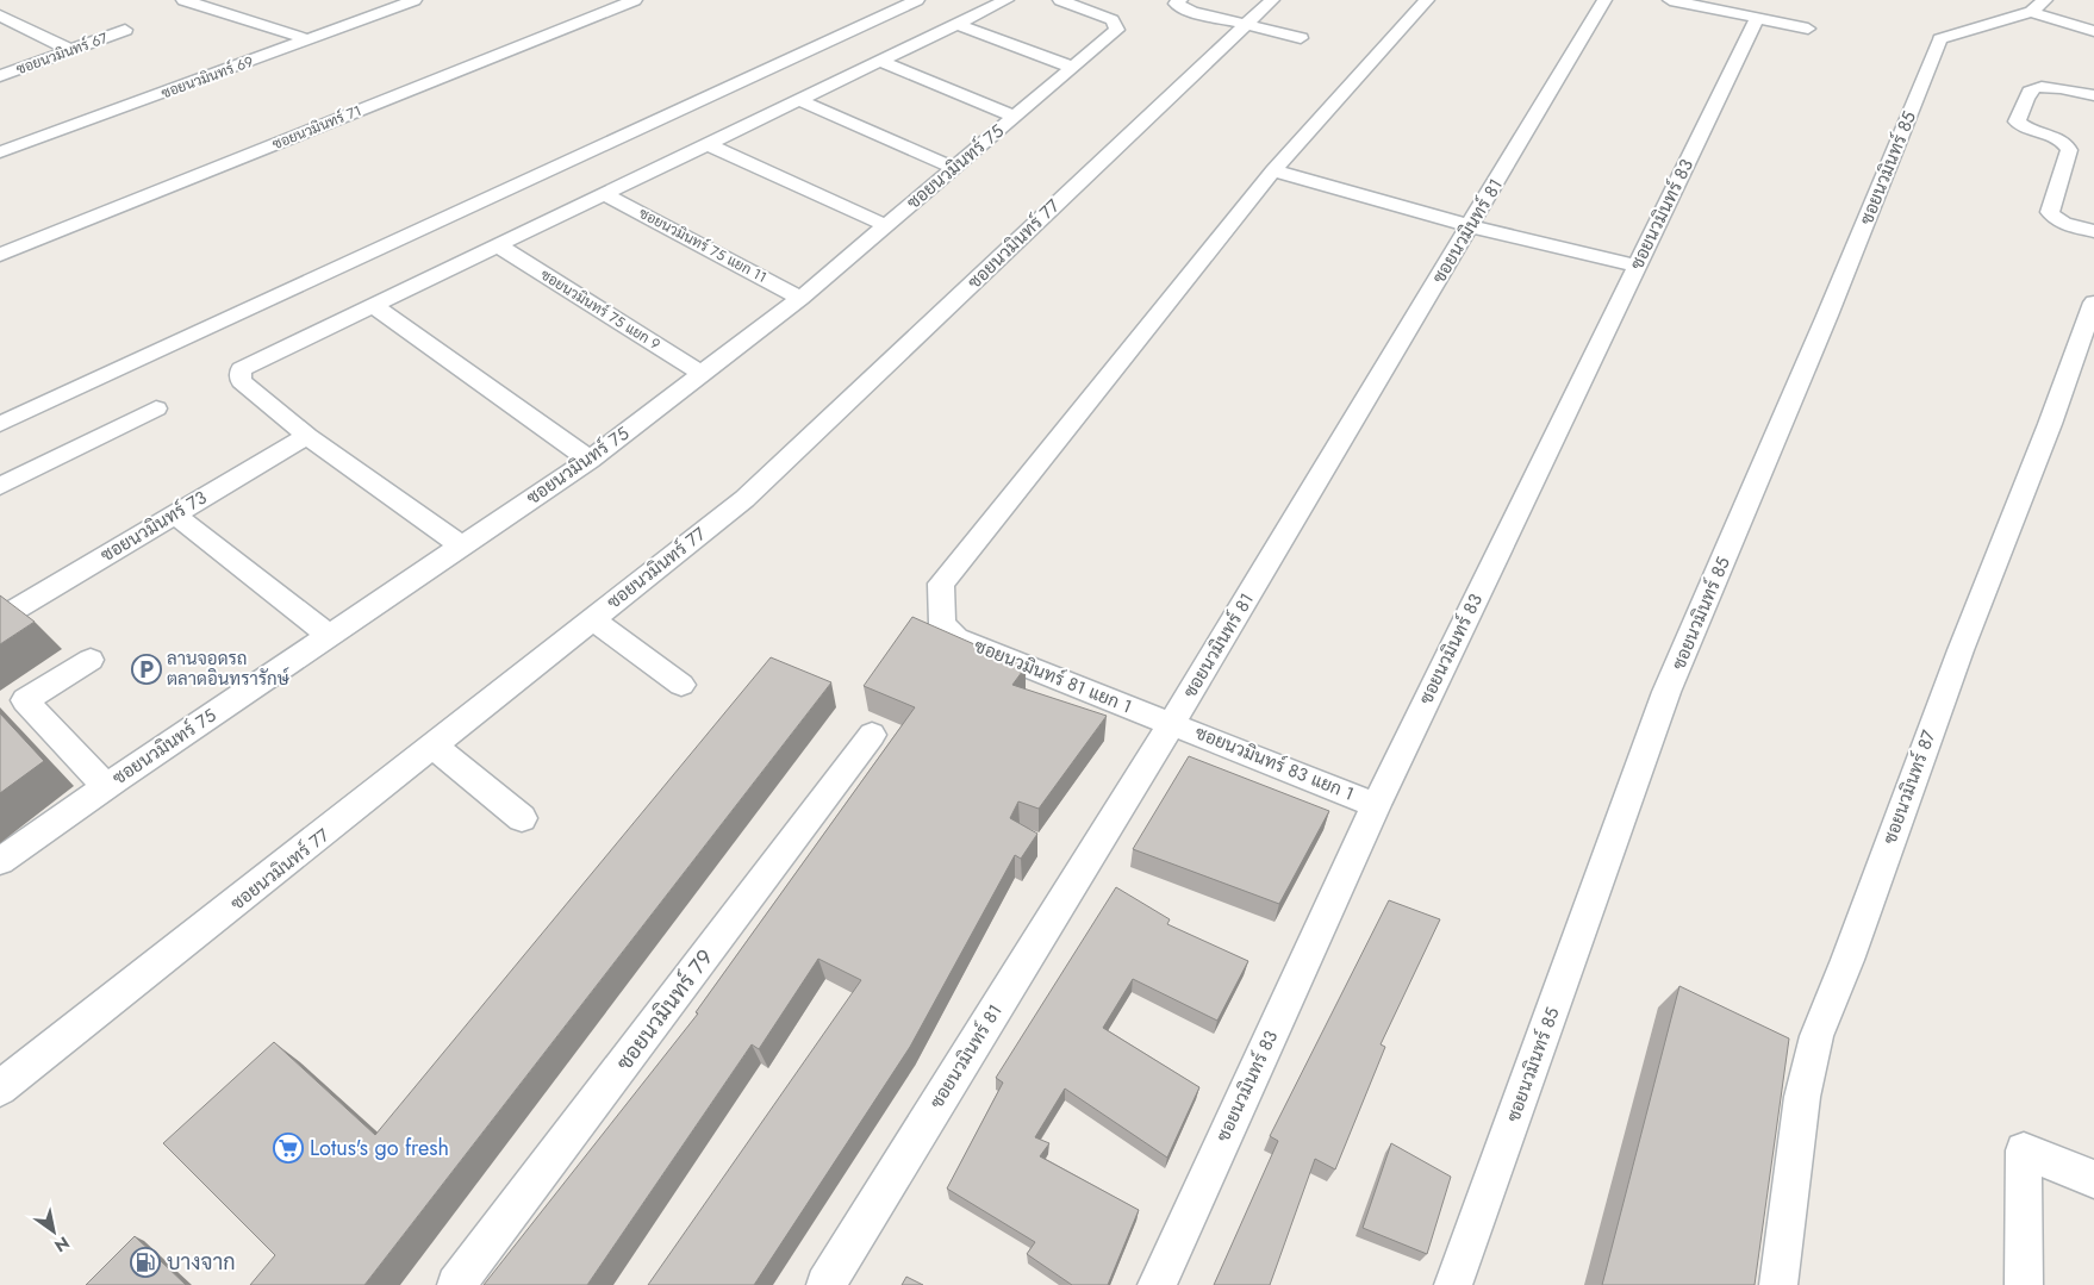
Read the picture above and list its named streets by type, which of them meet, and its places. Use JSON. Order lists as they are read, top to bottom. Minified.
{"streets":{"street":["ซอยนวมินทร์ 67","ซอยนวมินทร์ 69","ซอยนวมินทร์ 71","ซอยนวมินทร์ 75","ซอยนวมินทร์ 85","ซอยนวมินทร์ 83","ซอยนวมินทร์ 81","ซอยนวมินทร์ 77","ซอยนวมินทร์ 75 แยก 11","ซอยนวมินทร์ 75 แยก 9","ซอยนวมินทร์ 73","ซอยนวมินทร์ 81 แยก 1","ซอยนวมินทร์ 83 แยก 1","ซอยนวมินทร์ 87","ซอยนวมินทร์ 79"]},"crossings":[["ซอยนวมินทร์ 75","ซอยนวมินทร์ 75 แยก 11"],["ซอยนวมินทร์ 75","ซอยนวมินทร์ 75 แยก 9"],["ซอยนวมินทร์ 83","ซอยนวมินทร์ 83 แยก 1"],["ซอยนวมินทร์ 81","ซอยนวมินทร์ 81 แยก 1"],["ซอยนวมินทร์ 81","ซอยนวมินทร์ 83 แยก 1"],["ซอยนวมินทร์ 81 แยก 1","ซอยนวมินทร์ 83 แยก 1"]],"places":{"parking":["ลานจอดรถ ตลาดอินทรารักษ์"],"supermarket":["Lotus's go fresh"],"fuel station":["บางจาก"]},"north":"bottom right"}
